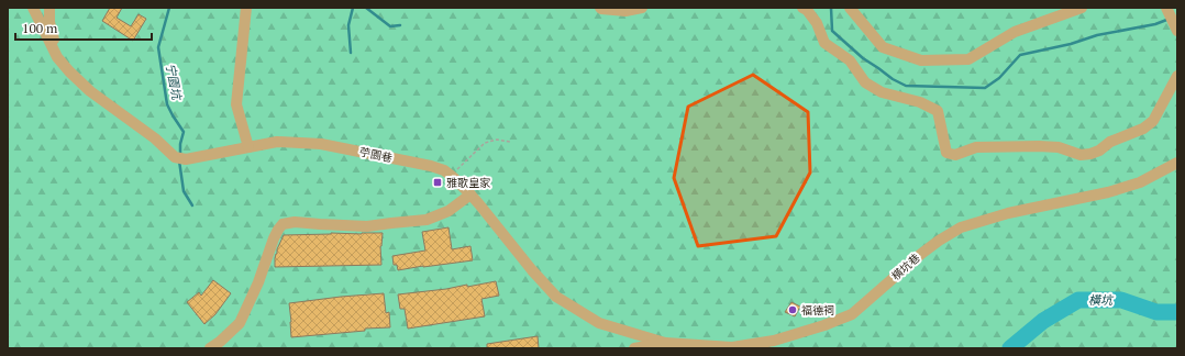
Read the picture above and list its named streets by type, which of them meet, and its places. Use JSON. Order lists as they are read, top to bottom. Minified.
{"streets":{"street":["苧園巷","橫坑巷"]},"crossings":[["苧園巷","橫坑巷"]],"water":["宁園坑","橫坑"],"places":{"transit":["雅歌皇家"],"other":["福德祠"]},"scale_bar":"100 m"}
